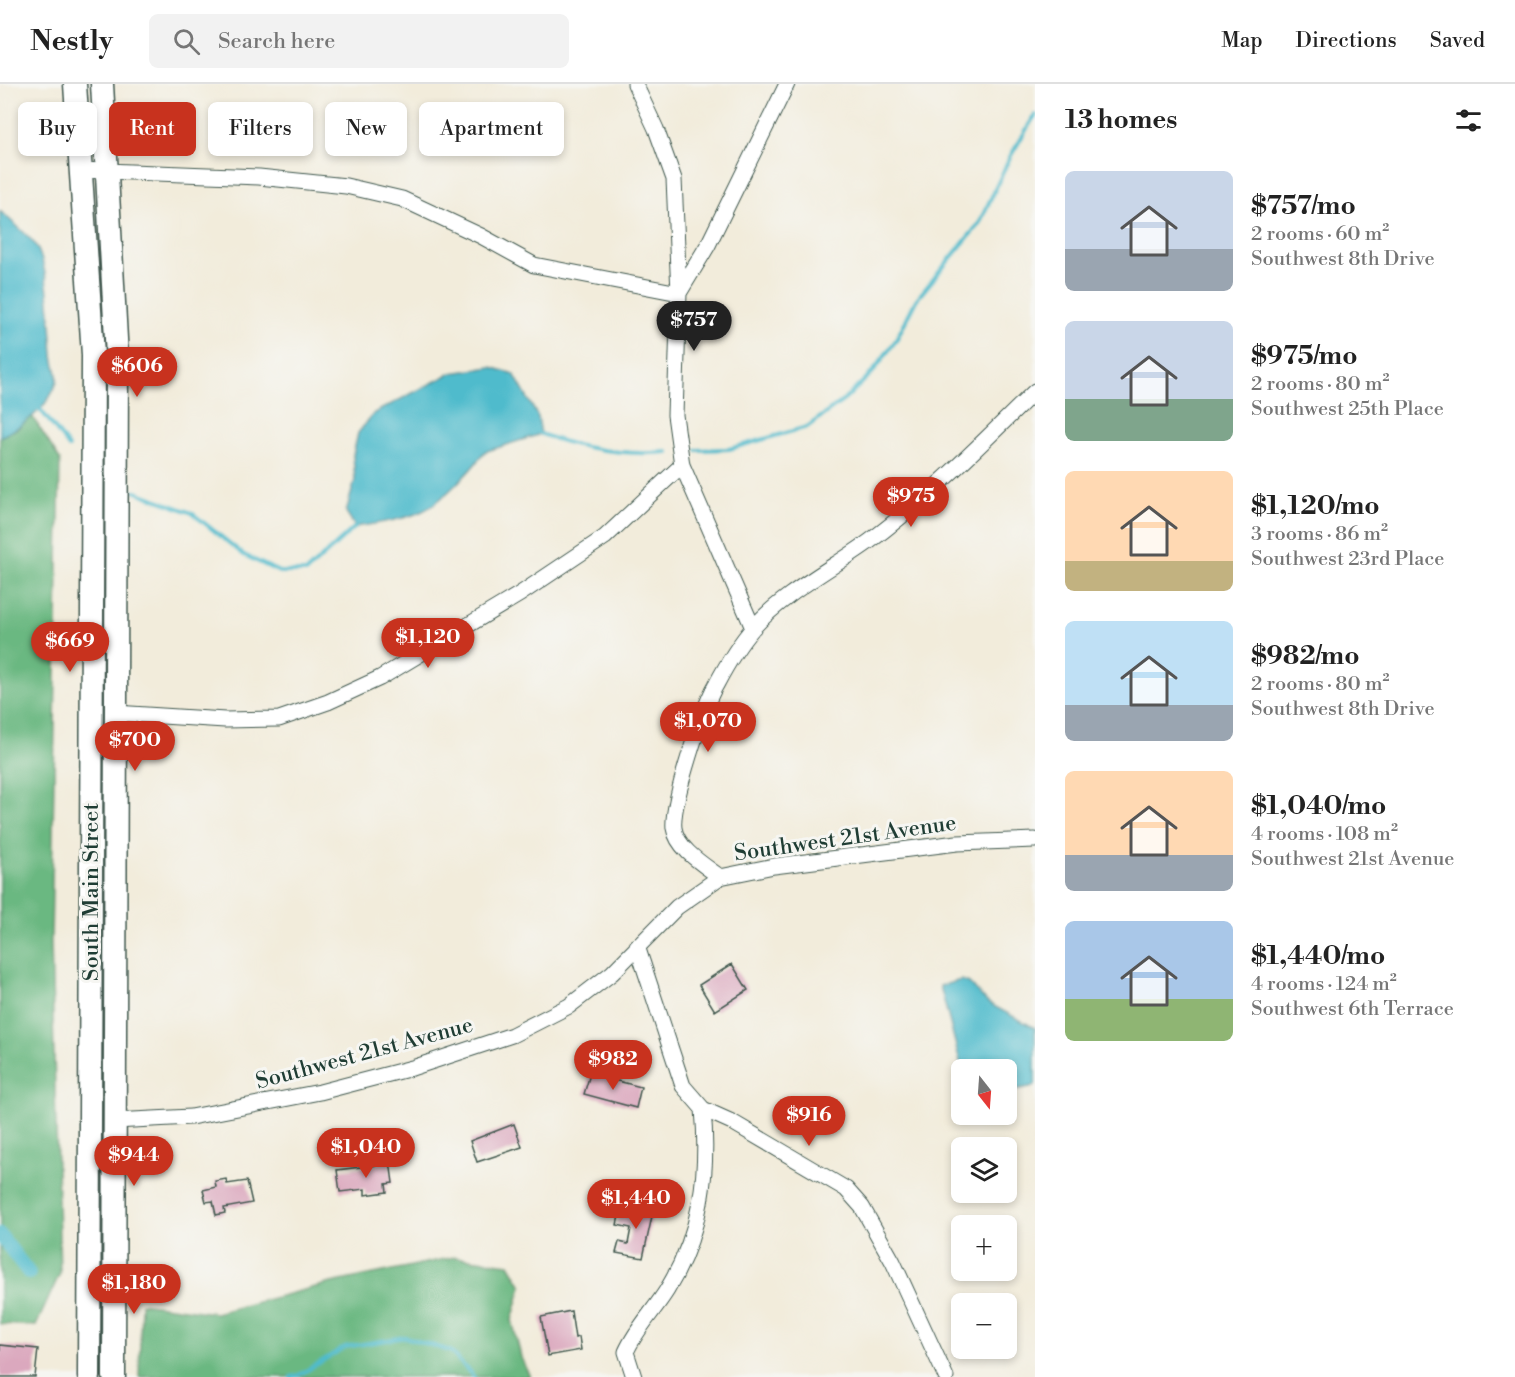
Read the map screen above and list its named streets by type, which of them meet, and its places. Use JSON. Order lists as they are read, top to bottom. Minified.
{"streets":{"main road":["South Main Street"],"street":["Southwest 21st Avenue"]},"crossings":[["Southwest 21st Avenue","South Main Street"]],"north":"bottom","page":{"header":"Nestly","search":"Search here","nav":["Map","Directions","Saved"],"heading":"13 homes","chip":["Buy","Rent","Filters","New","Apartment"],"list":[{"name":"$757/mo","note":"2 rooms · 60 m² · Southwest 8th Drive"},{"name":"$975/mo","note":"2 rooms · 80 m² · Southwest 25th Place"},{"name":"$1,120/mo","note":"3 rooms · 86 m² · Southwest 23rd Place"},{"name":"$982/mo","note":"2 rooms · 80 m² · Southwest 8th Drive"},{"name":"$1,040/mo","note":"4 rooms · 108 m² · Southwest 21st Avenue"},{"name":"$1,440/mo","note":"4 rooms · 124 m² · Southwest 6th Terrace"}],"price":["$757","$606","$975","$1,120","$669","$1,070","$700","$982","$916","$1,040","$944","$1,440","$1,180"],"map_buttons":["+","−"]}}
